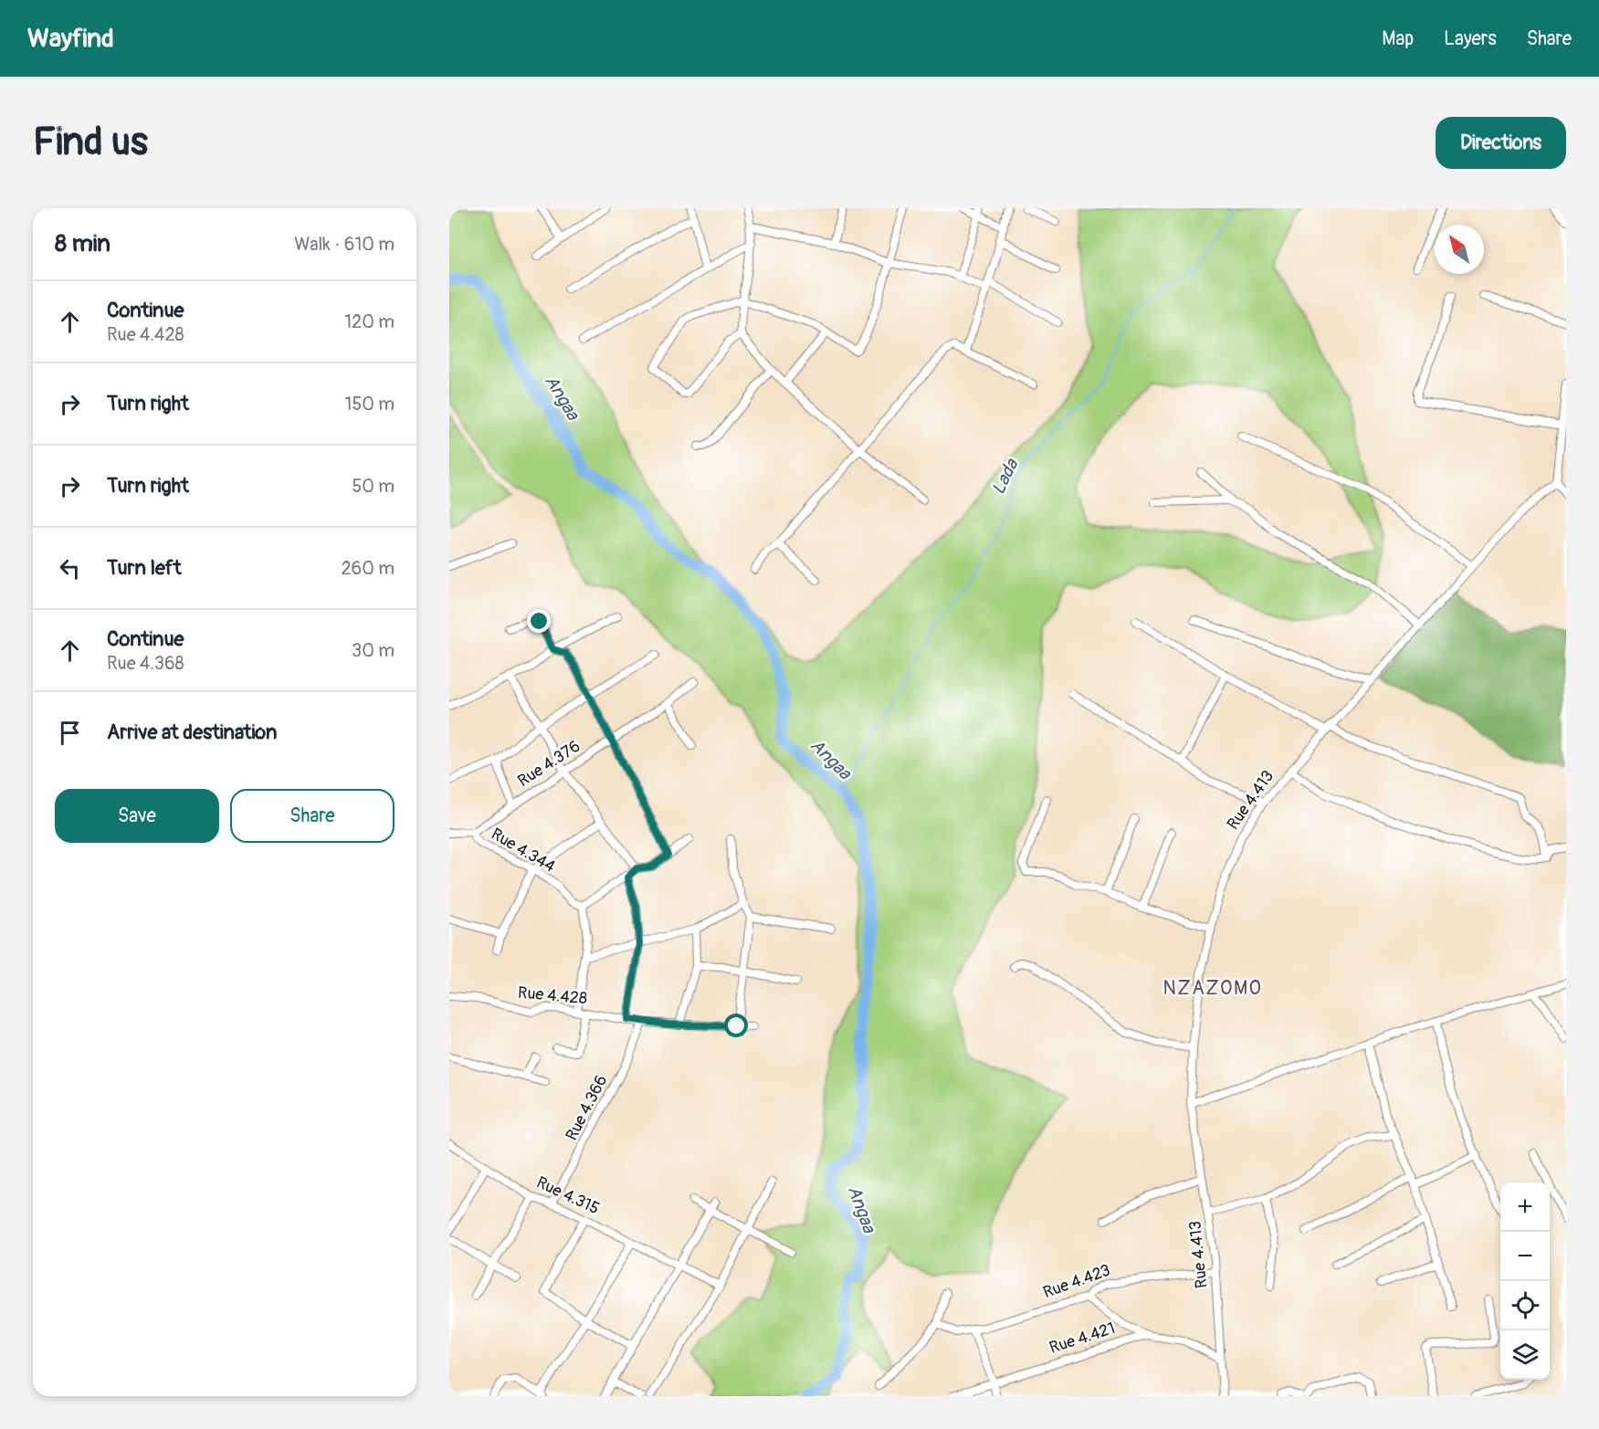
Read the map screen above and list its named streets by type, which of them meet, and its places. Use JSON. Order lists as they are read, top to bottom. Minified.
{"streets":{"street":["Rue 4.376","Rue 4.413","Rue 4.344","Rue 4.428","Rue 4.366","Rue 4.315","Rue 4.423","Rue 4.421"]},"crossings":[["Rue 4.376","Rue 4.344"],["Rue 4.413","Rue 4.423"],["Rue 4.413","Rue 4.421"],["Rue 4.428","Rue 4.366"],["Rue 4.366","Rue 4.315"]],"districts":["NZAZOMO"],"water":["Angaa","Lada"],"north":"top left","page":{"header":"Wayfind","nav":["Map","Layers","Share"],"buttons":["Directions",["Save","Share"]],"title":"Find us","heading":["8 min","Walk · 610 m"],"list":[["Continue","Rue 4.428","120 m"],["Turn right","150 m"],["Turn right","50 m"],["Turn left","260 m"],["Continue","Rue 4.368","30 m"],"Arrive at destination"],"map_buttons":["+","−"]}}
